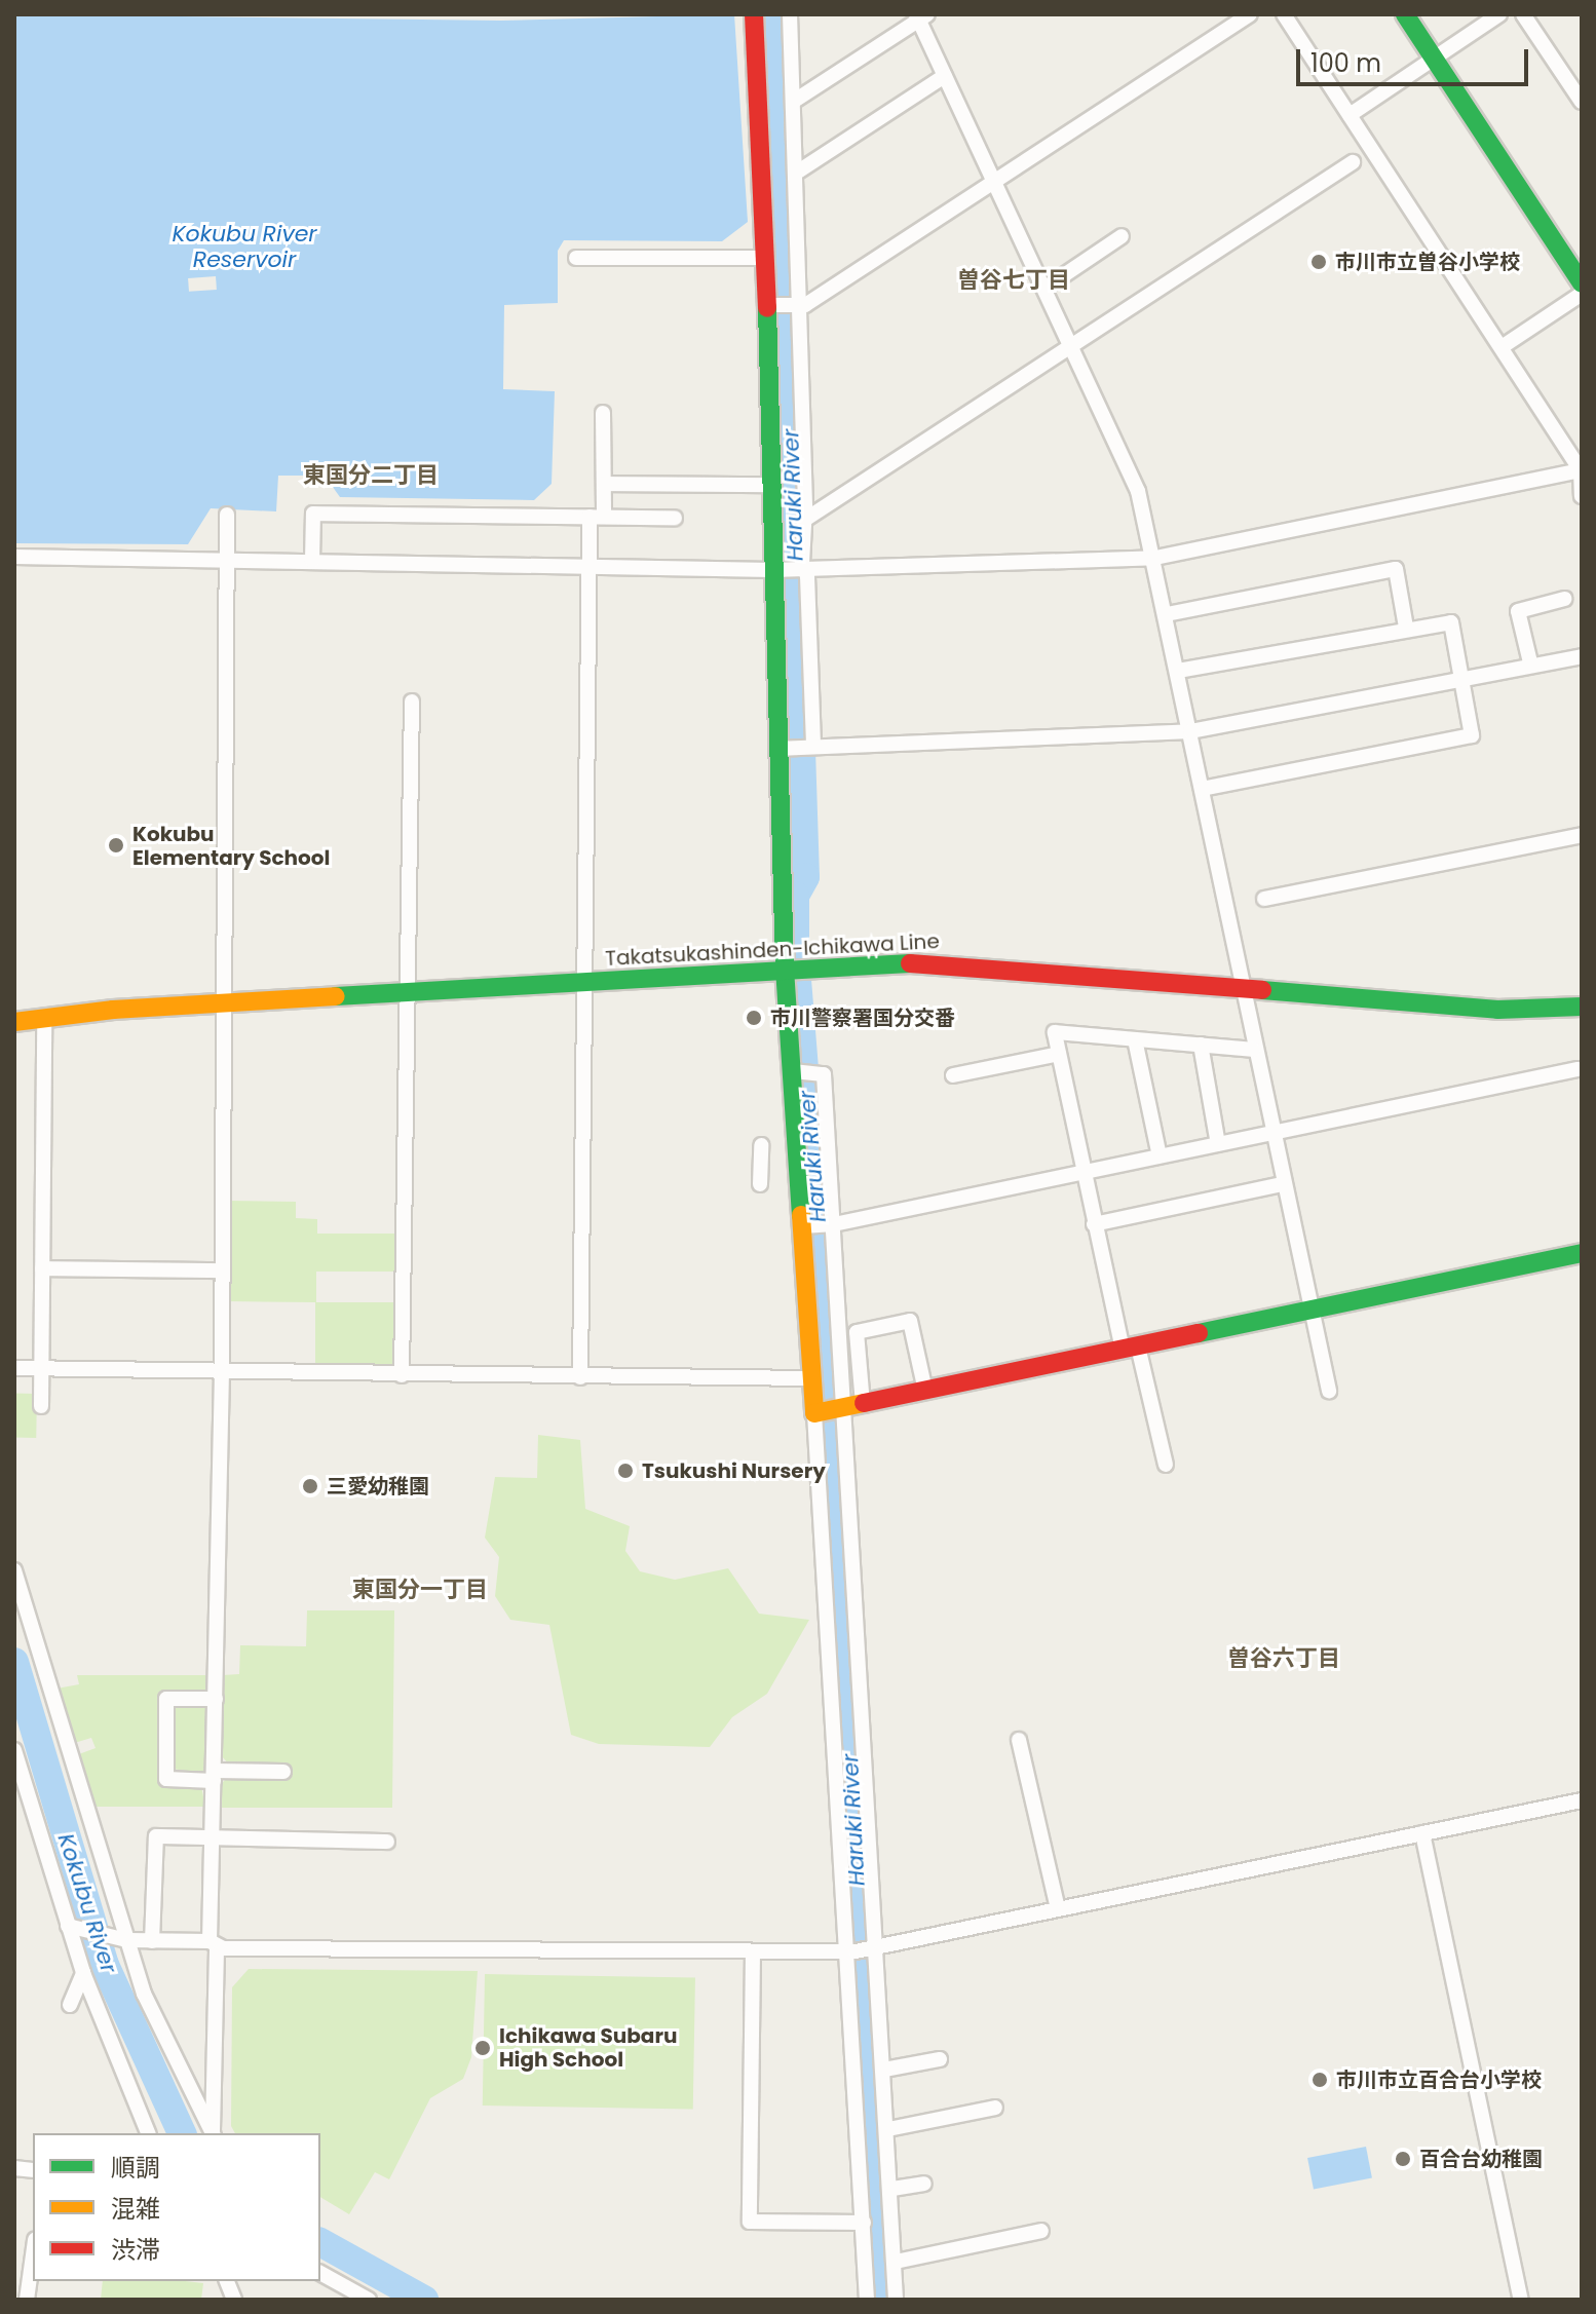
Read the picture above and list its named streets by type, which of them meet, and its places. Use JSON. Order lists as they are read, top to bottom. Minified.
{"streets":{"street":["Takatsukashinden-Ichikawa Line"]},"districts":["曽谷七丁目","東国分二丁目","東国分一丁目","曽谷六丁目"],"water":["Kokubu River Reservoir","Haruki River","Kokubu River"],"places":["市川市立曽谷小学校","Kokubu Elementary School","市川警察署国分交番","Tsukushi Nursery","三愛幼稚園","Ichikawa Subaru High School","市川市立百合台小学校","百合台幼稚園"],"legend":["順調","混雑","渋滞"],"scale_bar":"100 m"}
